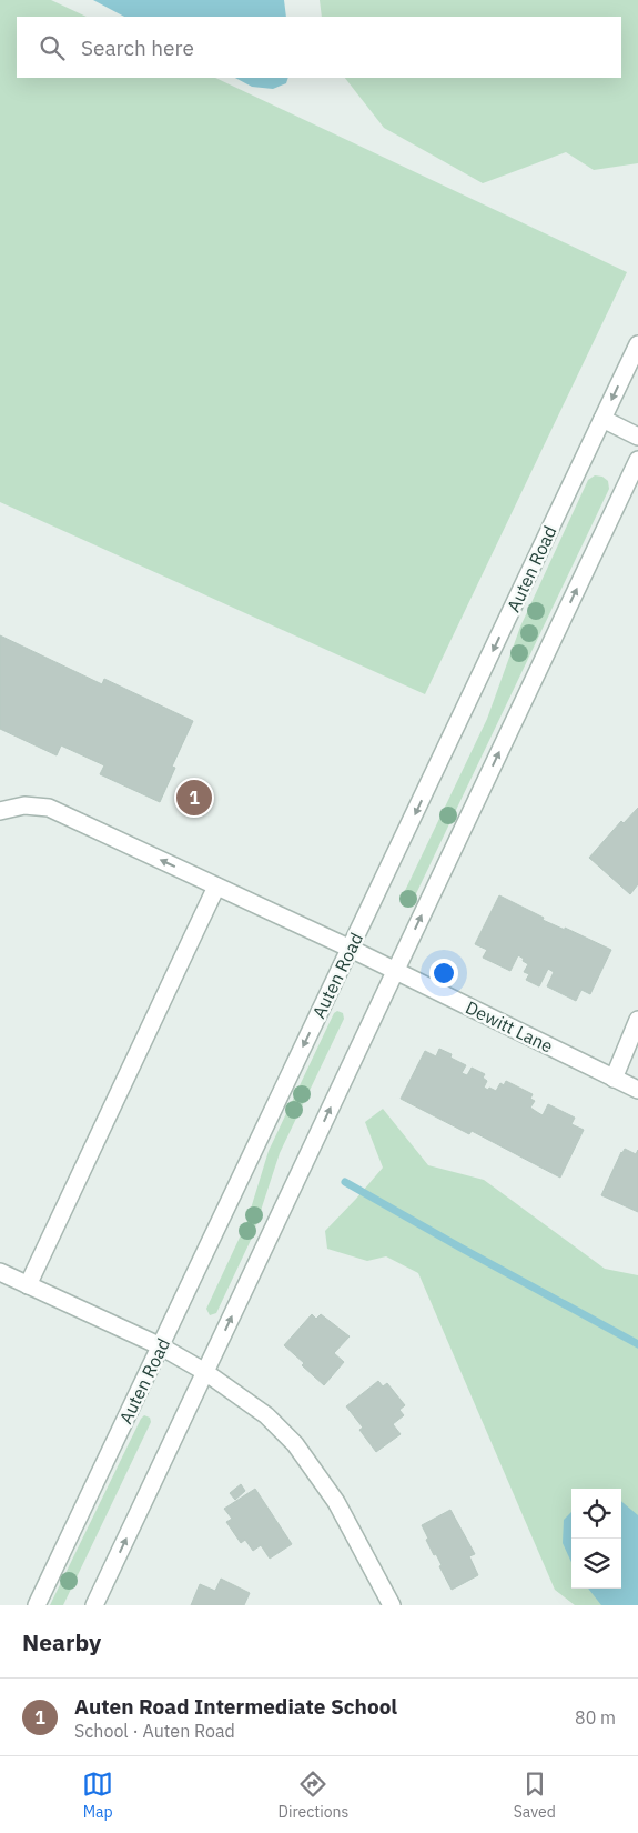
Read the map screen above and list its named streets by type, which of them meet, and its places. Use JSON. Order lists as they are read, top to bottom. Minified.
{"streets":{"street":["Auten Road","Dewitt Lane"]},"crossings":[["Auten Road","Dewitt Lane"]],"page":{"search":"Search here","pins":"1","heading":"Nearby","list":[{"mark":"1","name":"Auten Road Intermediate School","note":"School · Auten Road","value":"80 m"}],"nav":["Map","Directions","Saved"]}}
